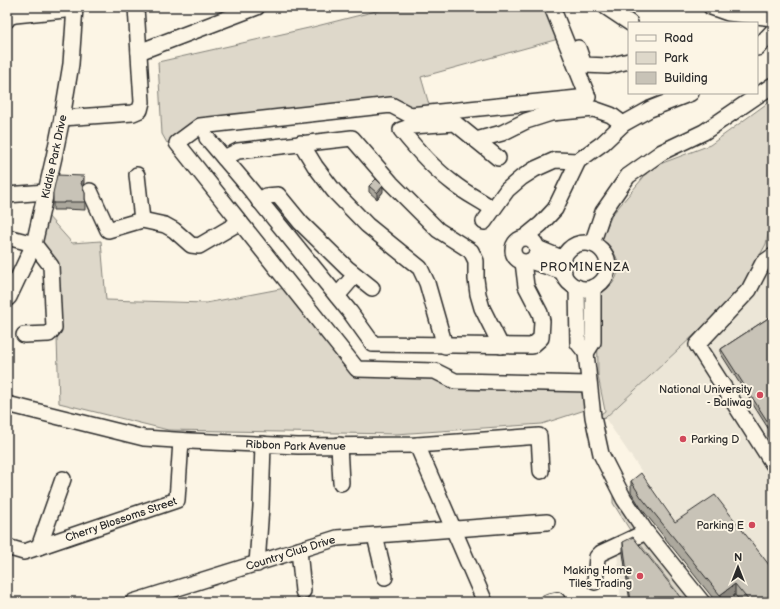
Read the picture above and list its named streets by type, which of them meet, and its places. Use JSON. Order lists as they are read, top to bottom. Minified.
{"streets":{"street":["Kiddie Park Drive","Ribbon Park Avenue","Cherry Blossoms Street","Country Club Drive"]},"crossings":[["Ribbon Park Avenue","Cherry Blossoms Street"]],"districts":["PROMINENZA"],"places":["National University - Baliwag","Parking D","Parking E","Making Home Tiles Trading"],"legend":["Road","Park","Building"],"north":"top"}
